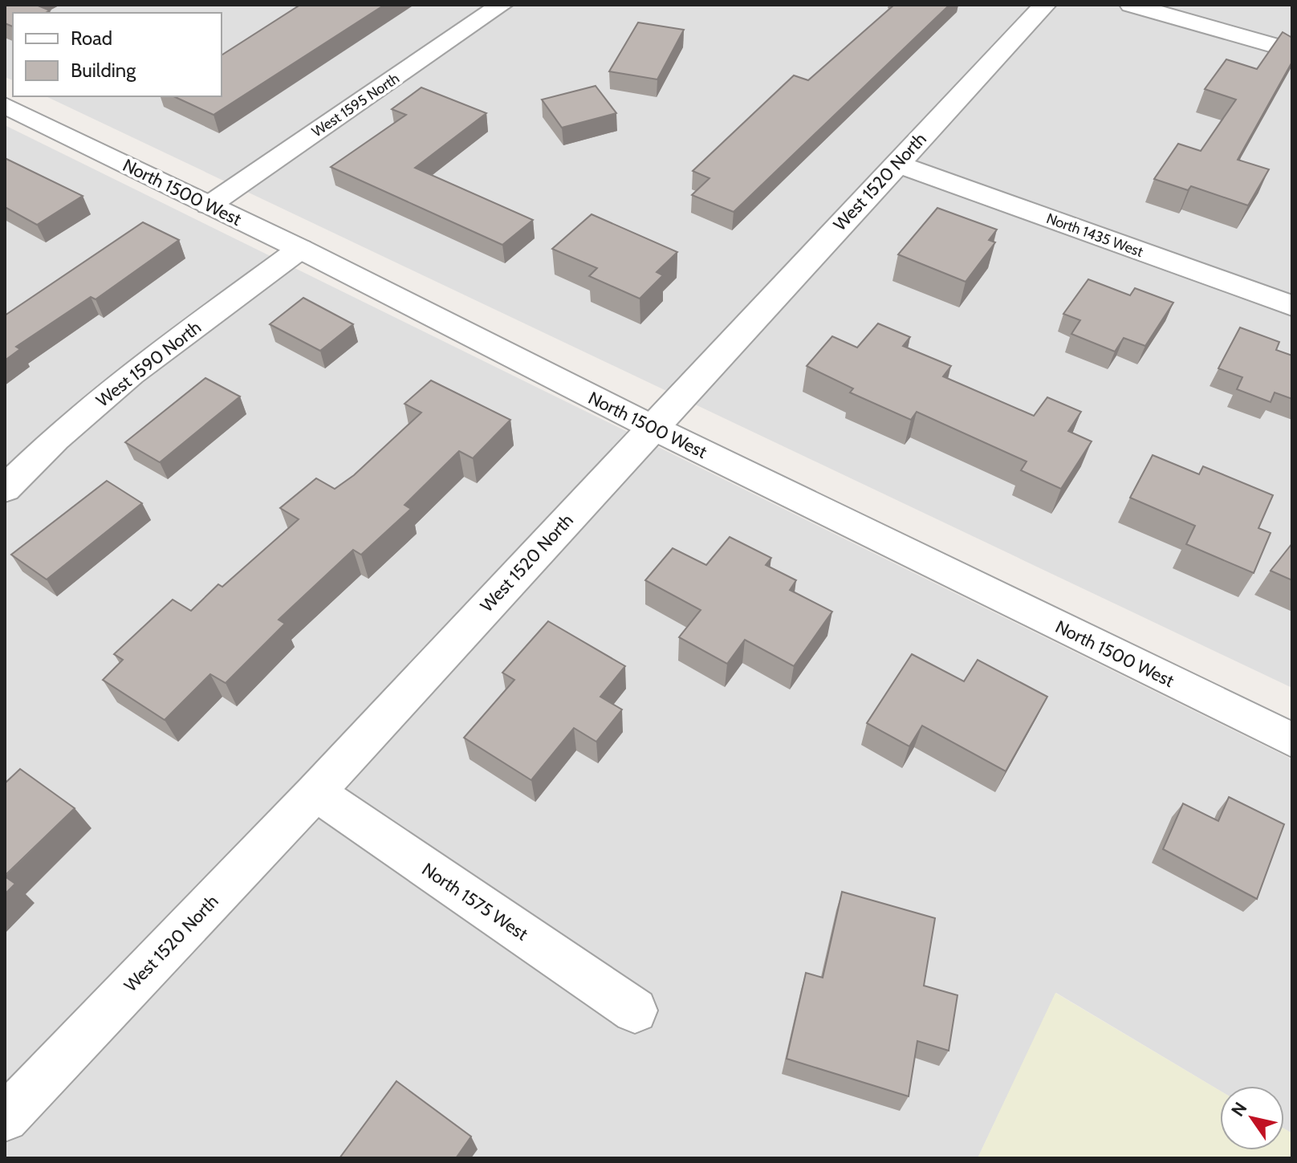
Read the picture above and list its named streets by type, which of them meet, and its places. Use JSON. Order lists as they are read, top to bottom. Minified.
{"streets":{"street":["West 1595 North","West 1520 North","North 1500 West","North 1435 West","West 1590 North","North 1575 West"]},"crossings":[["West 1595 North","North 1500 West"],["West 1520 North","North 1500 West"],["West 1520 North","North 1435 West"],["West 1520 North","North 1575 West"],["North 1500 West","West 1590 North"]],"legend":["Road","Building"],"north":"top left"}
